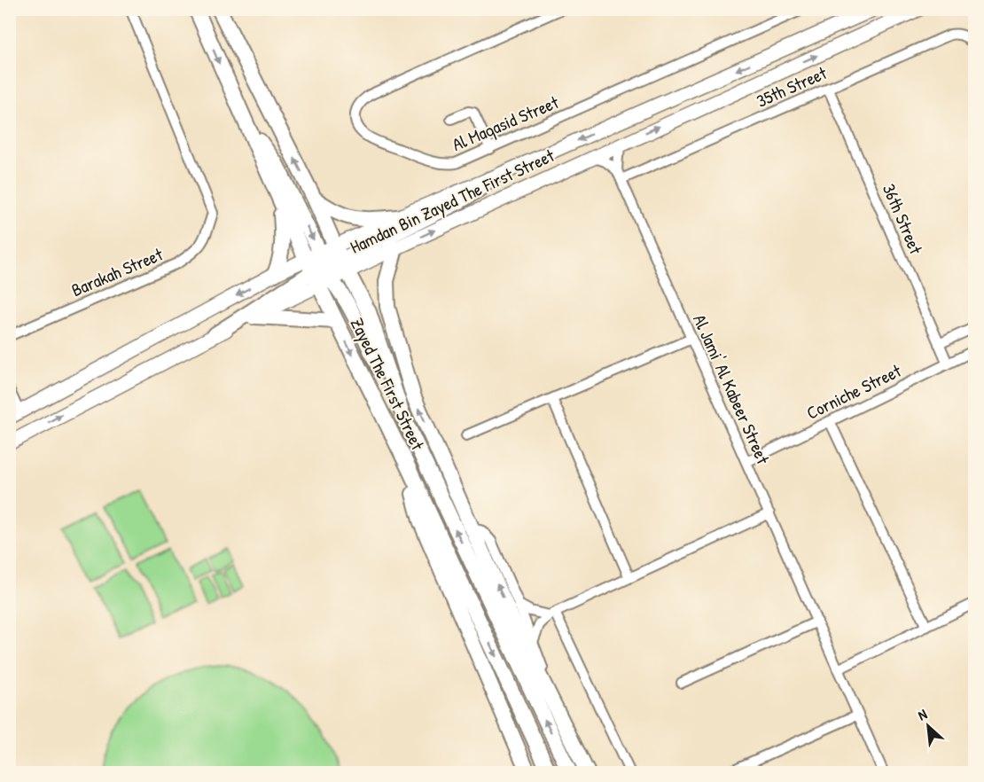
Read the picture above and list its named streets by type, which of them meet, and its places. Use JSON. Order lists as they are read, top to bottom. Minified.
{"streets":{"main road":["Hamdan Bin Zayed The First Street","Zayed The First Street"],"street":["35th Street","Al Maqasid Street","36th Street","Barakah Street","Al Jami' Al Kabeer Street","Corniche Street"]},"crossings":[["35th Street","36th Street"],["35th Street","Al Jami' Al Kabeer Street"],["Hamdan Bin Zayed The First Street","Zayed The First Street"],["36th Street","Corniche Street"],["Al Jami' Al Kabeer Street","Corniche Street"]],"north":"top left"}
